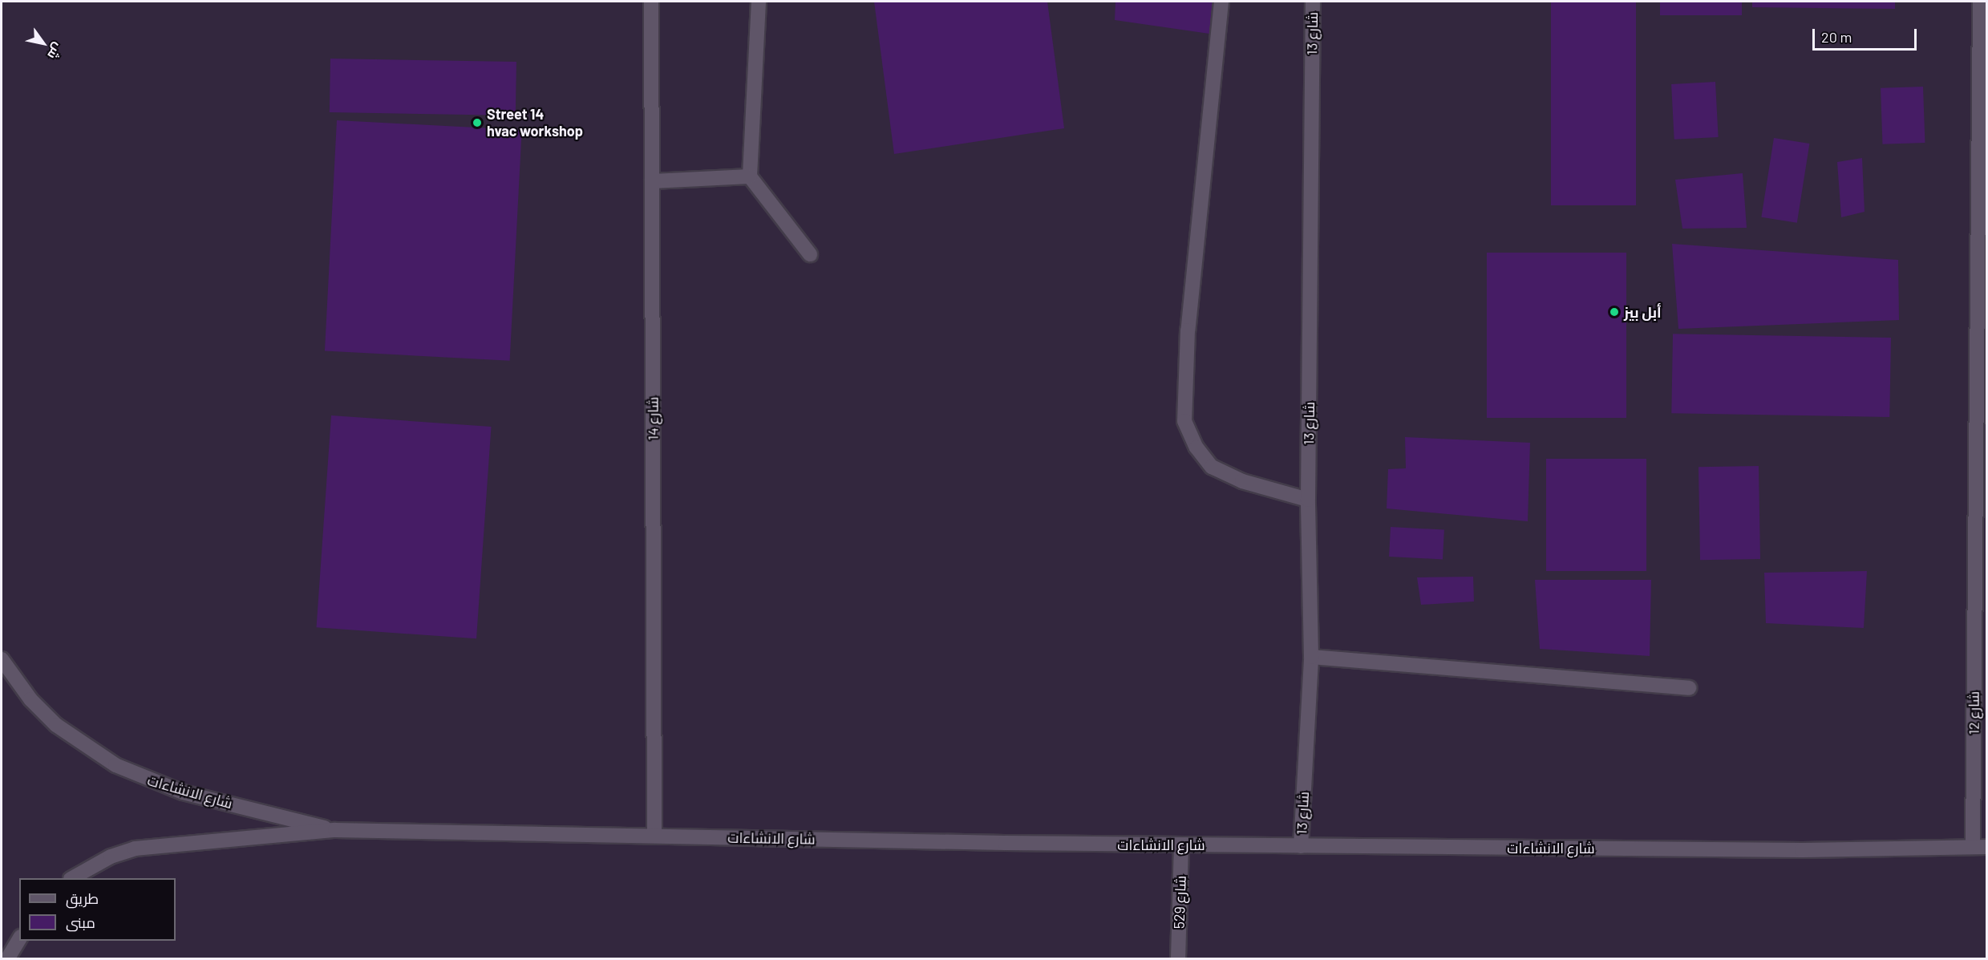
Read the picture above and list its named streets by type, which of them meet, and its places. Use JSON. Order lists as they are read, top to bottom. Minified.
{"streets":{"street":["شارع 13","شارع 14","شارع 12","شارع الانشاءات","شارع 529"]},"crossings":[["شارع 13","شارع الانشاءات"],["شارع 14","شارع الانشاءات"],["شارع 12","شارع الانشاءات"],["شارع الانشاءات","شارع 529"]],"places":["Street 14 hvac workshop","أبل بيز"],"legend":["طريق","مبنى"],"scale_bar":"20 m","north":"bottom right"}
